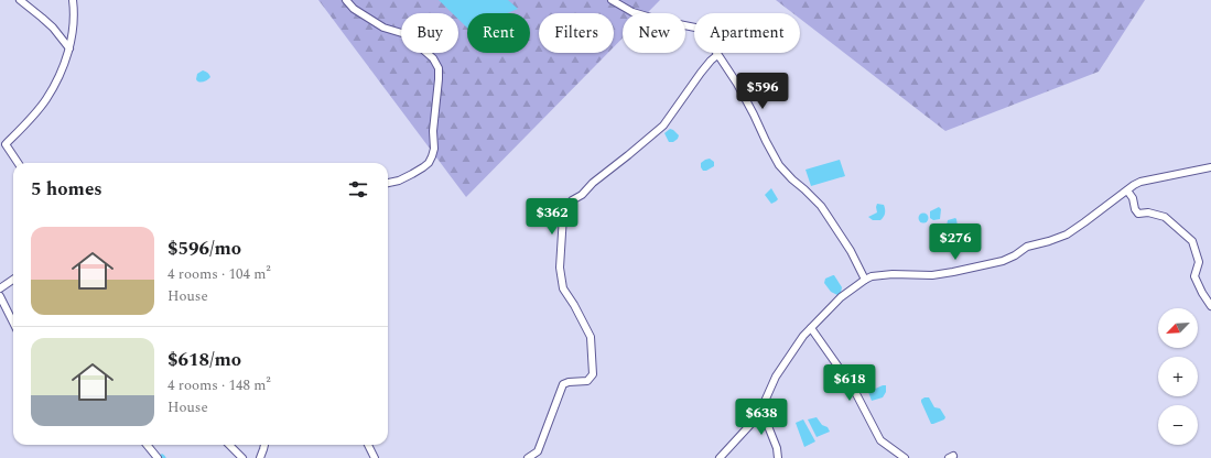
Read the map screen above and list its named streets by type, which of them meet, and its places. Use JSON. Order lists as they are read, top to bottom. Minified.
{"north":"bottom left","page":{"chip":["Buy","Rent","Filters","New","Apartment"],"price":["$596","$362","$276","$618","$638"],"heading":"5 homes","list":[{"name":"$596/mo","note":"4 rooms · 104 m² · House"},{"name":"$618/mo","note":"4 rooms · 148 m² · House"}],"map_buttons":["+","−"]}}
